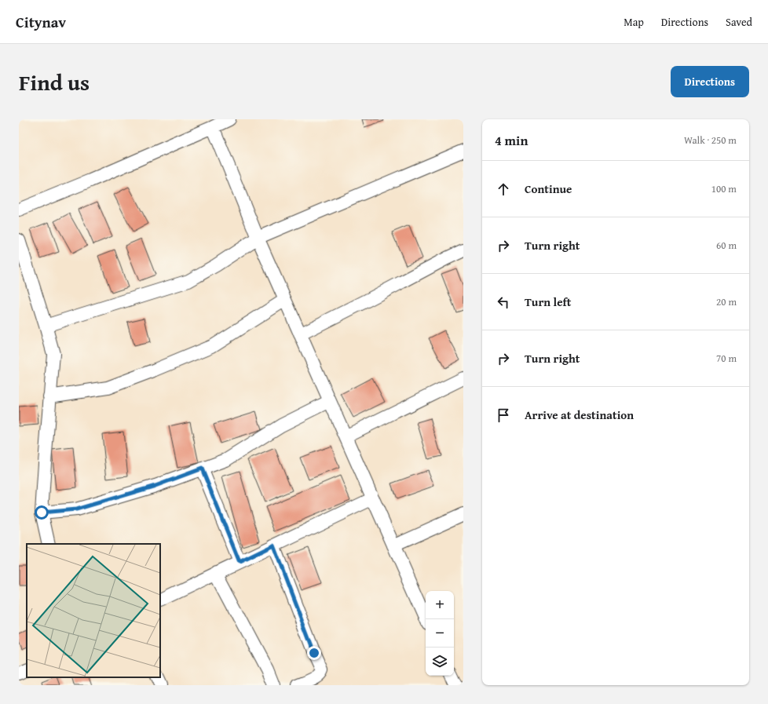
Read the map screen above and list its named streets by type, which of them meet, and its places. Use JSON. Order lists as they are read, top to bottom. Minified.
{"page":{"header":"Citynav","nav":["Map","Directions","Saved"],"title":"Find us","buttons":"Directions","heading":["4 min","Walk · 250 m"],"list":[["Continue","100 m"],["Turn right","60 m"],["Turn left","20 m"],["Turn right","70 m"],"Arrive at destination"],"map_buttons":["+","−"]}}
